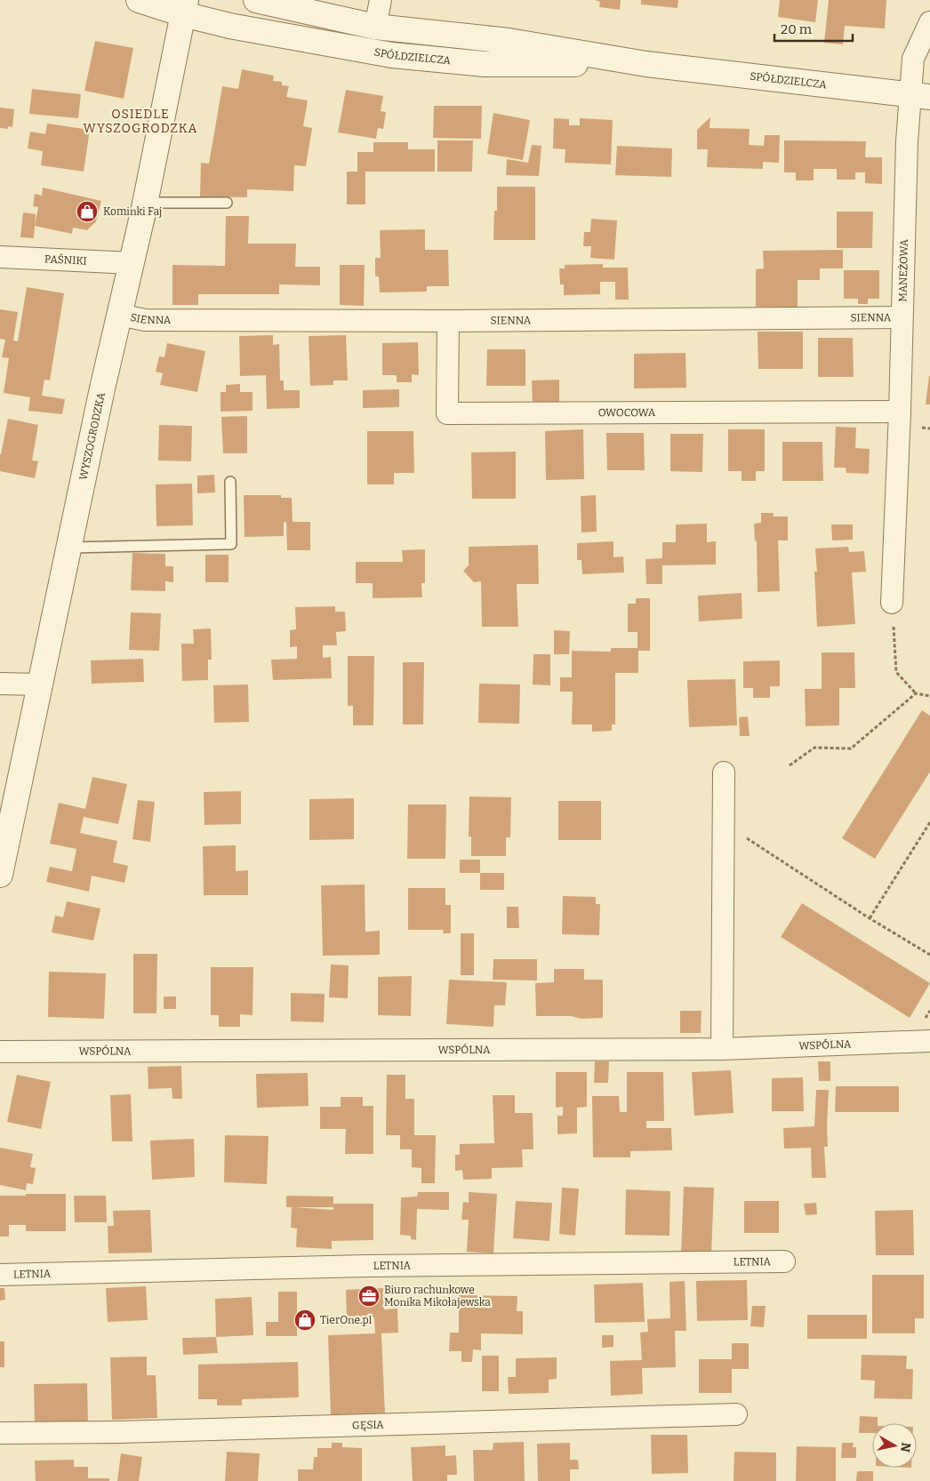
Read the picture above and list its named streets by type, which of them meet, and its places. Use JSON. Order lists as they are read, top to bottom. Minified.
{"streets":{"street":["SPÓŁDZIELCZA","PAŚNIKI","MANEŻOWA","SIENNA","OWOCOWA","WYSZOGRODZKA","WSPÓLNA","LETNIA","GĘSIA"]},"crossings":[["SPÓŁDZIELCZA","MANEŻOWA"],["SPÓŁDZIELCZA","WYSZOGRODZKA"],["PAŚNIKI","WYSZOGRODZKA"],["MANEŻOWA","SIENNA"],["MANEŻOWA","OWOCOWA"],["SIENNA","OWOCOWA"],["SIENNA","WYSZOGRODZKA"]],"districts":["OSIEDLE WYSZOGRODZKA"],"places":{"shop":["Kominki Faj","TierOne.pl"],"office":["Biuro rachunkowe Monika Mikołajewska"]},"scale_bar":"20 m","north":"right"}
